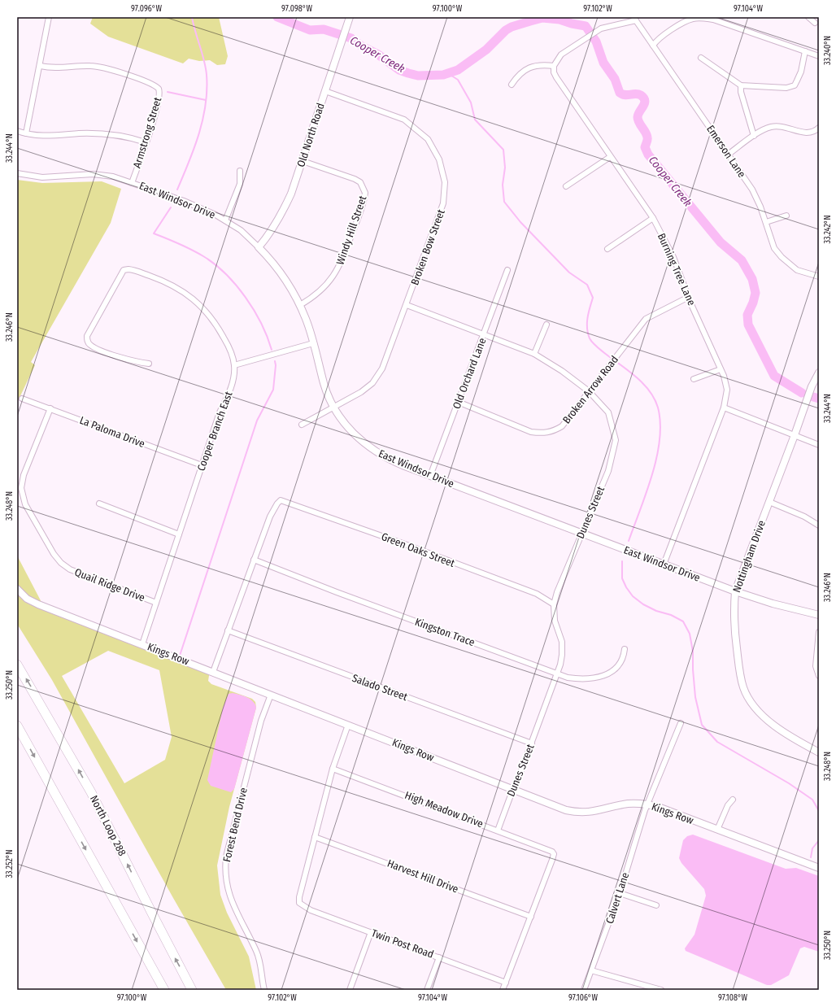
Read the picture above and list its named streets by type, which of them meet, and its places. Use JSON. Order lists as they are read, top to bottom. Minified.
{"streets":{"highway":["North Loop 288"],"street":["Armstrong Street","Old North Road","Emerson Lane","East Windsor Drive","Windy Hill Street","Broken Bow Street","Burning Tree Lane","Old Orchard Lane","Broken Arrow Road","Cooper Branch East","La Paloma Drive","Dunes Street","Green Oaks Street","Nottingham Drive","Quail Ridge Drive","Kingston Trace","Kings Row","Salado Street","High Meadow Drive","Forest Bend Drive","Harvest Hill Drive","Calvert Lane","Twin Post Road"]},"crossings":[["Armstrong Street","East Windsor Drive"],["Old North Road","East Windsor Drive"],["Old North Road","Windy Hill Street"],["Old North Road","Broken Bow Street"],["East Windsor Drive","Windy Hill Street"],["East Windsor Drive","Broken Bow Street"],["East Windsor Drive","Burning Tree Lane"],["East Windsor Drive","Old Orchard Lane"],["East Windsor Drive","Dunes Street"],["East Windsor Drive","Nottingham Drive"],["Broken Bow Street","Dunes Street"],["Burning Tree Lane","Broken Arrow Road"],["Old Orchard Lane","Broken Arrow Road"],["Old Orchard Lane","Dunes Street"],["Broken Arrow Road","Dunes Street"],["Cooper Branch East","La Paloma Drive"],["Cooper Branch East","Quail Ridge Drive"],["Cooper Branch East","Kings Row"],["La Paloma Drive","Quail Ridge Drive"],["Dunes Street","Green Oaks Street"],["Dunes Street","Kingston Trace"],["Dunes Street","Kings Row"],["Dunes Street","Salado Street"],["Dunes Street","High Meadow Drive"],["Green Oaks Street","Kingston Trace"],["Kings Row","Forest Bend Drive"],["Kings Row","Calvert Lane"],["High Meadow Drive","Harvest Hill Drive"],["Harvest Hill Drive","Twin Post Road"]],"water":["Cooper Creek"],"coordinates":["97.096°W","97.098°W","97.100°W","97.102°W","97.104°W","33.240°N","33.244°N","33.242°N","33.246°N","33.248°N","33.250°N","33.252°N","97.106°W","97.108°W"]}
